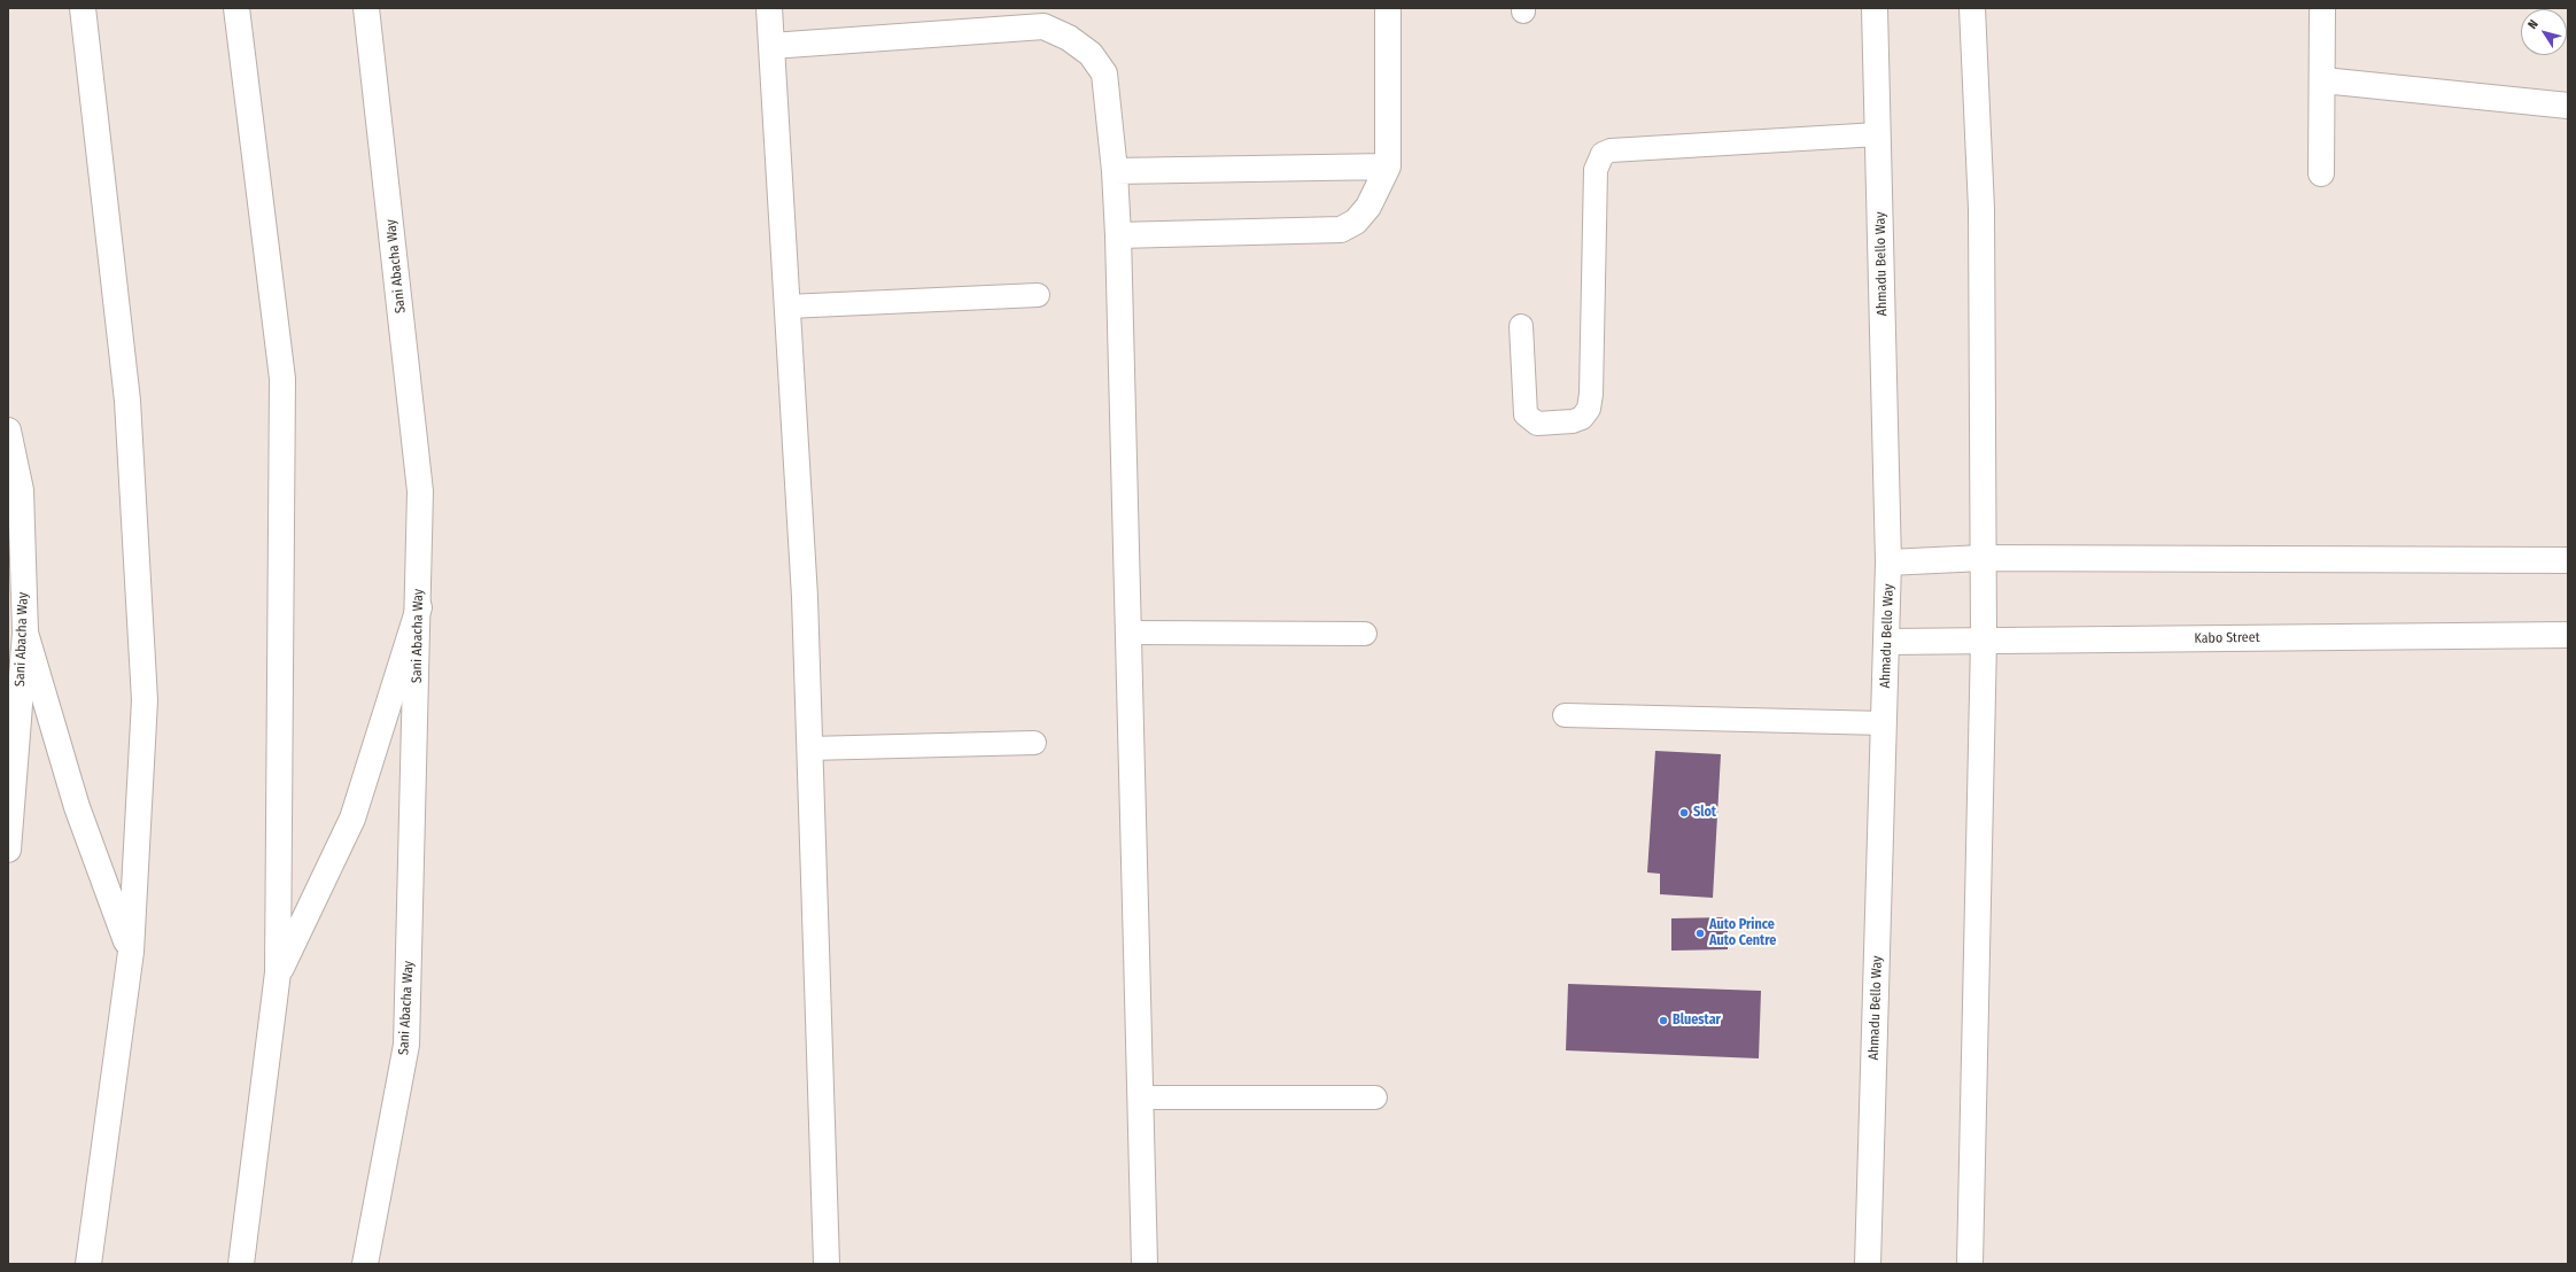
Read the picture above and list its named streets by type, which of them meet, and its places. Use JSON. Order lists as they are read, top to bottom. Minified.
{"streets":{"main road":["Ahmadu Bello Way","Sani Abacha Way","Kabo Street"]},"crossings":[["Ahmadu Bello Way","Kabo Street"]],"places":["Slot","Auto Prince Auto Centre","Bluestar"],"north":"top left"}
